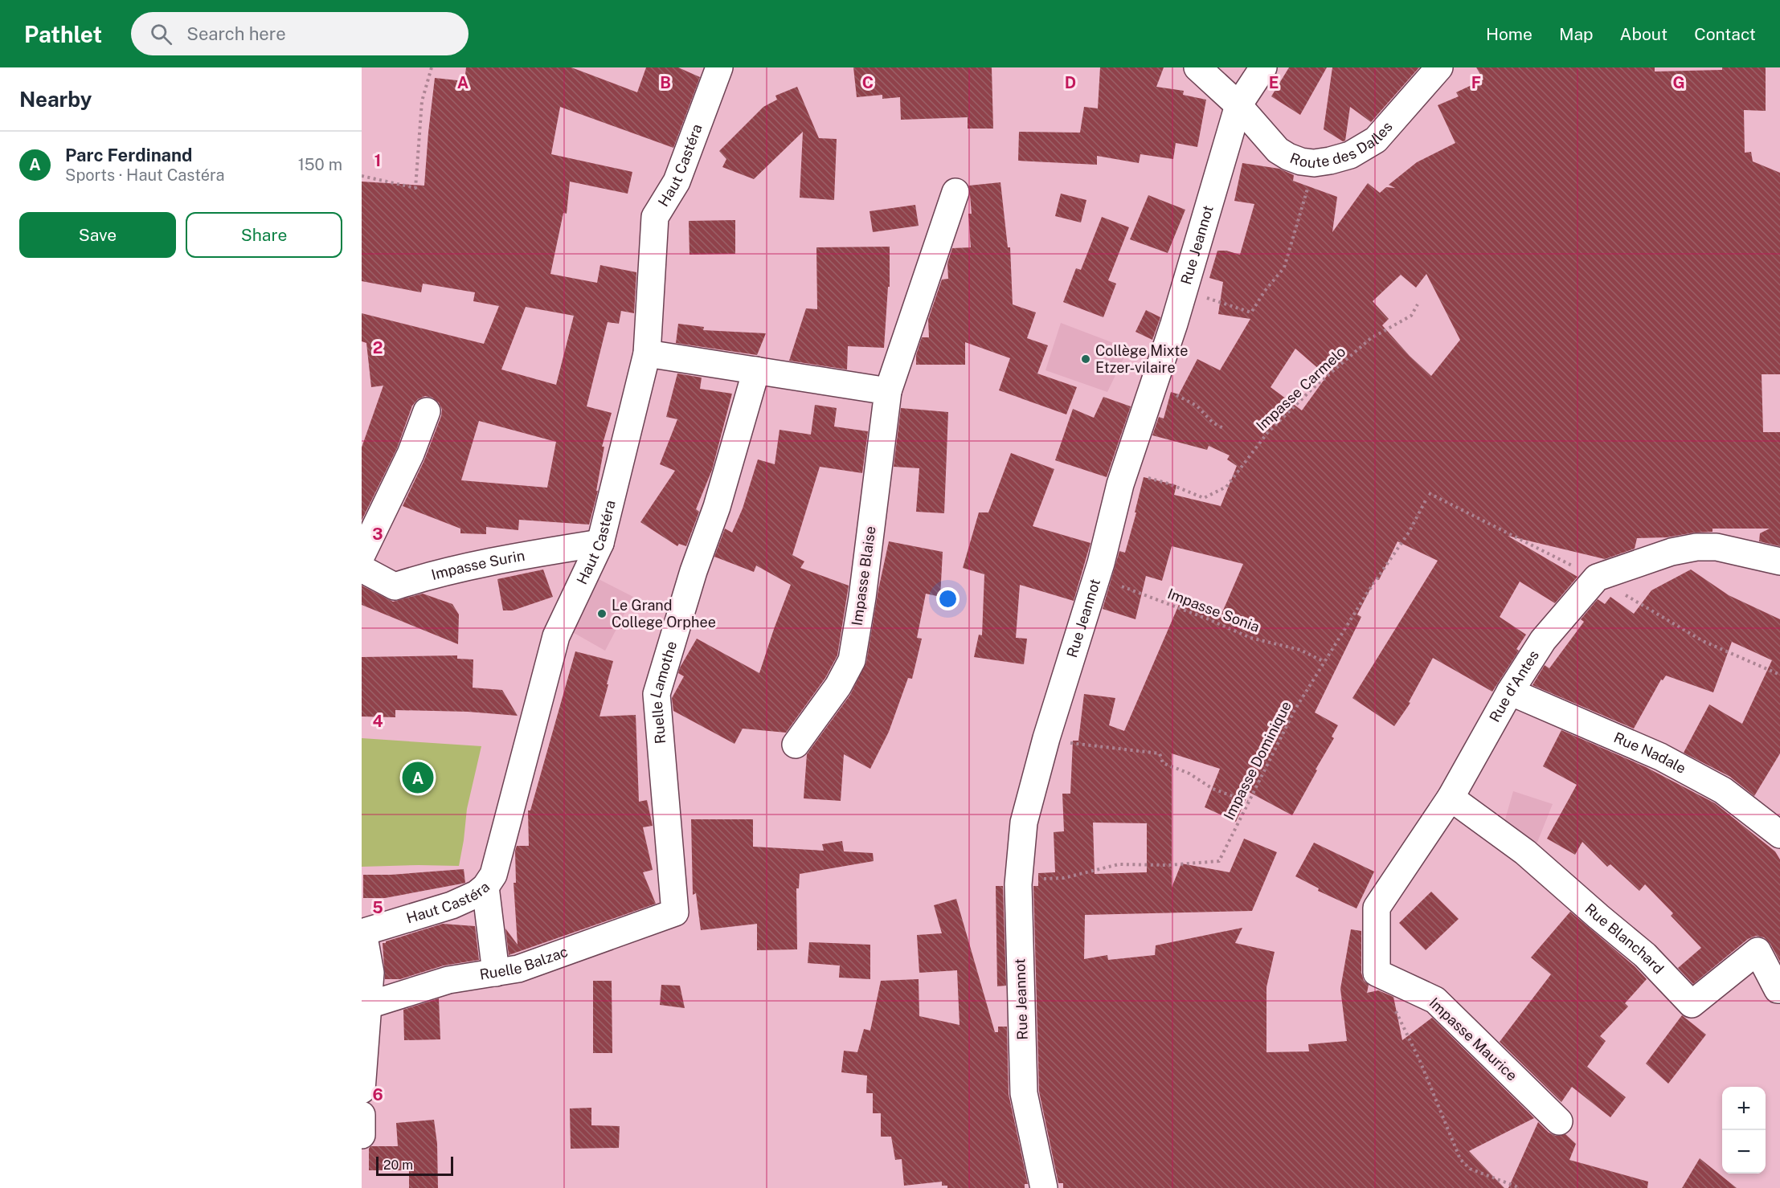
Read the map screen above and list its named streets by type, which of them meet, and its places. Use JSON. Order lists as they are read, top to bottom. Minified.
{"streets":{"street":["Route des Dalles","Haut Castéra","Rue Jeannot","Impasse Surin","Impasse Blaise","Rue d'Antes","Ruelle Lamothe","Rue Nadale","Rue Blanchard","Ruelle Balzac","Impasse Maurice"],"path":["Impasse Carmelo","Impasse Sonia","Impasse Dominique"]},"crossings":[["Route des Dalles","Rue Jeannot"],["Haut Castéra","Impasse Surin"],["Rue Jeannot","Impasse Carmelo"],["Rue Jeannot","Impasse Sonia"],["Rue Jeannot","Impasse Dominique"],["Impasse Sonia","Impasse Dominique"],["Rue d'Antes","Rue Nadale"],["Rue d'Antes","Rue Blanchard"],["Rue d'Antes","Impasse Maurice"],["Ruelle Lamothe","Ruelle Balzac"]],"places":["Collège Mixte Etzer-vilaire","Le Grand College Orphee"],"scale_bar":"20 m","page":{"header":"Pathlet","search":"Search here","nav":["Home","Map","About","Contact"],"heading":"Nearby","list":[{"mark":"A","name":"Parc Ferdinand","note":"Sports · Haut Castéra","value":"150 m"}],"buttons":["Save","Share"],"pins":"A","map_buttons":["+","−"],"scale":"20 m"},"grid":{"columns":["A","B","C","D","E","F","G"],"rows":["1","2","3","4","5","6"]}}
